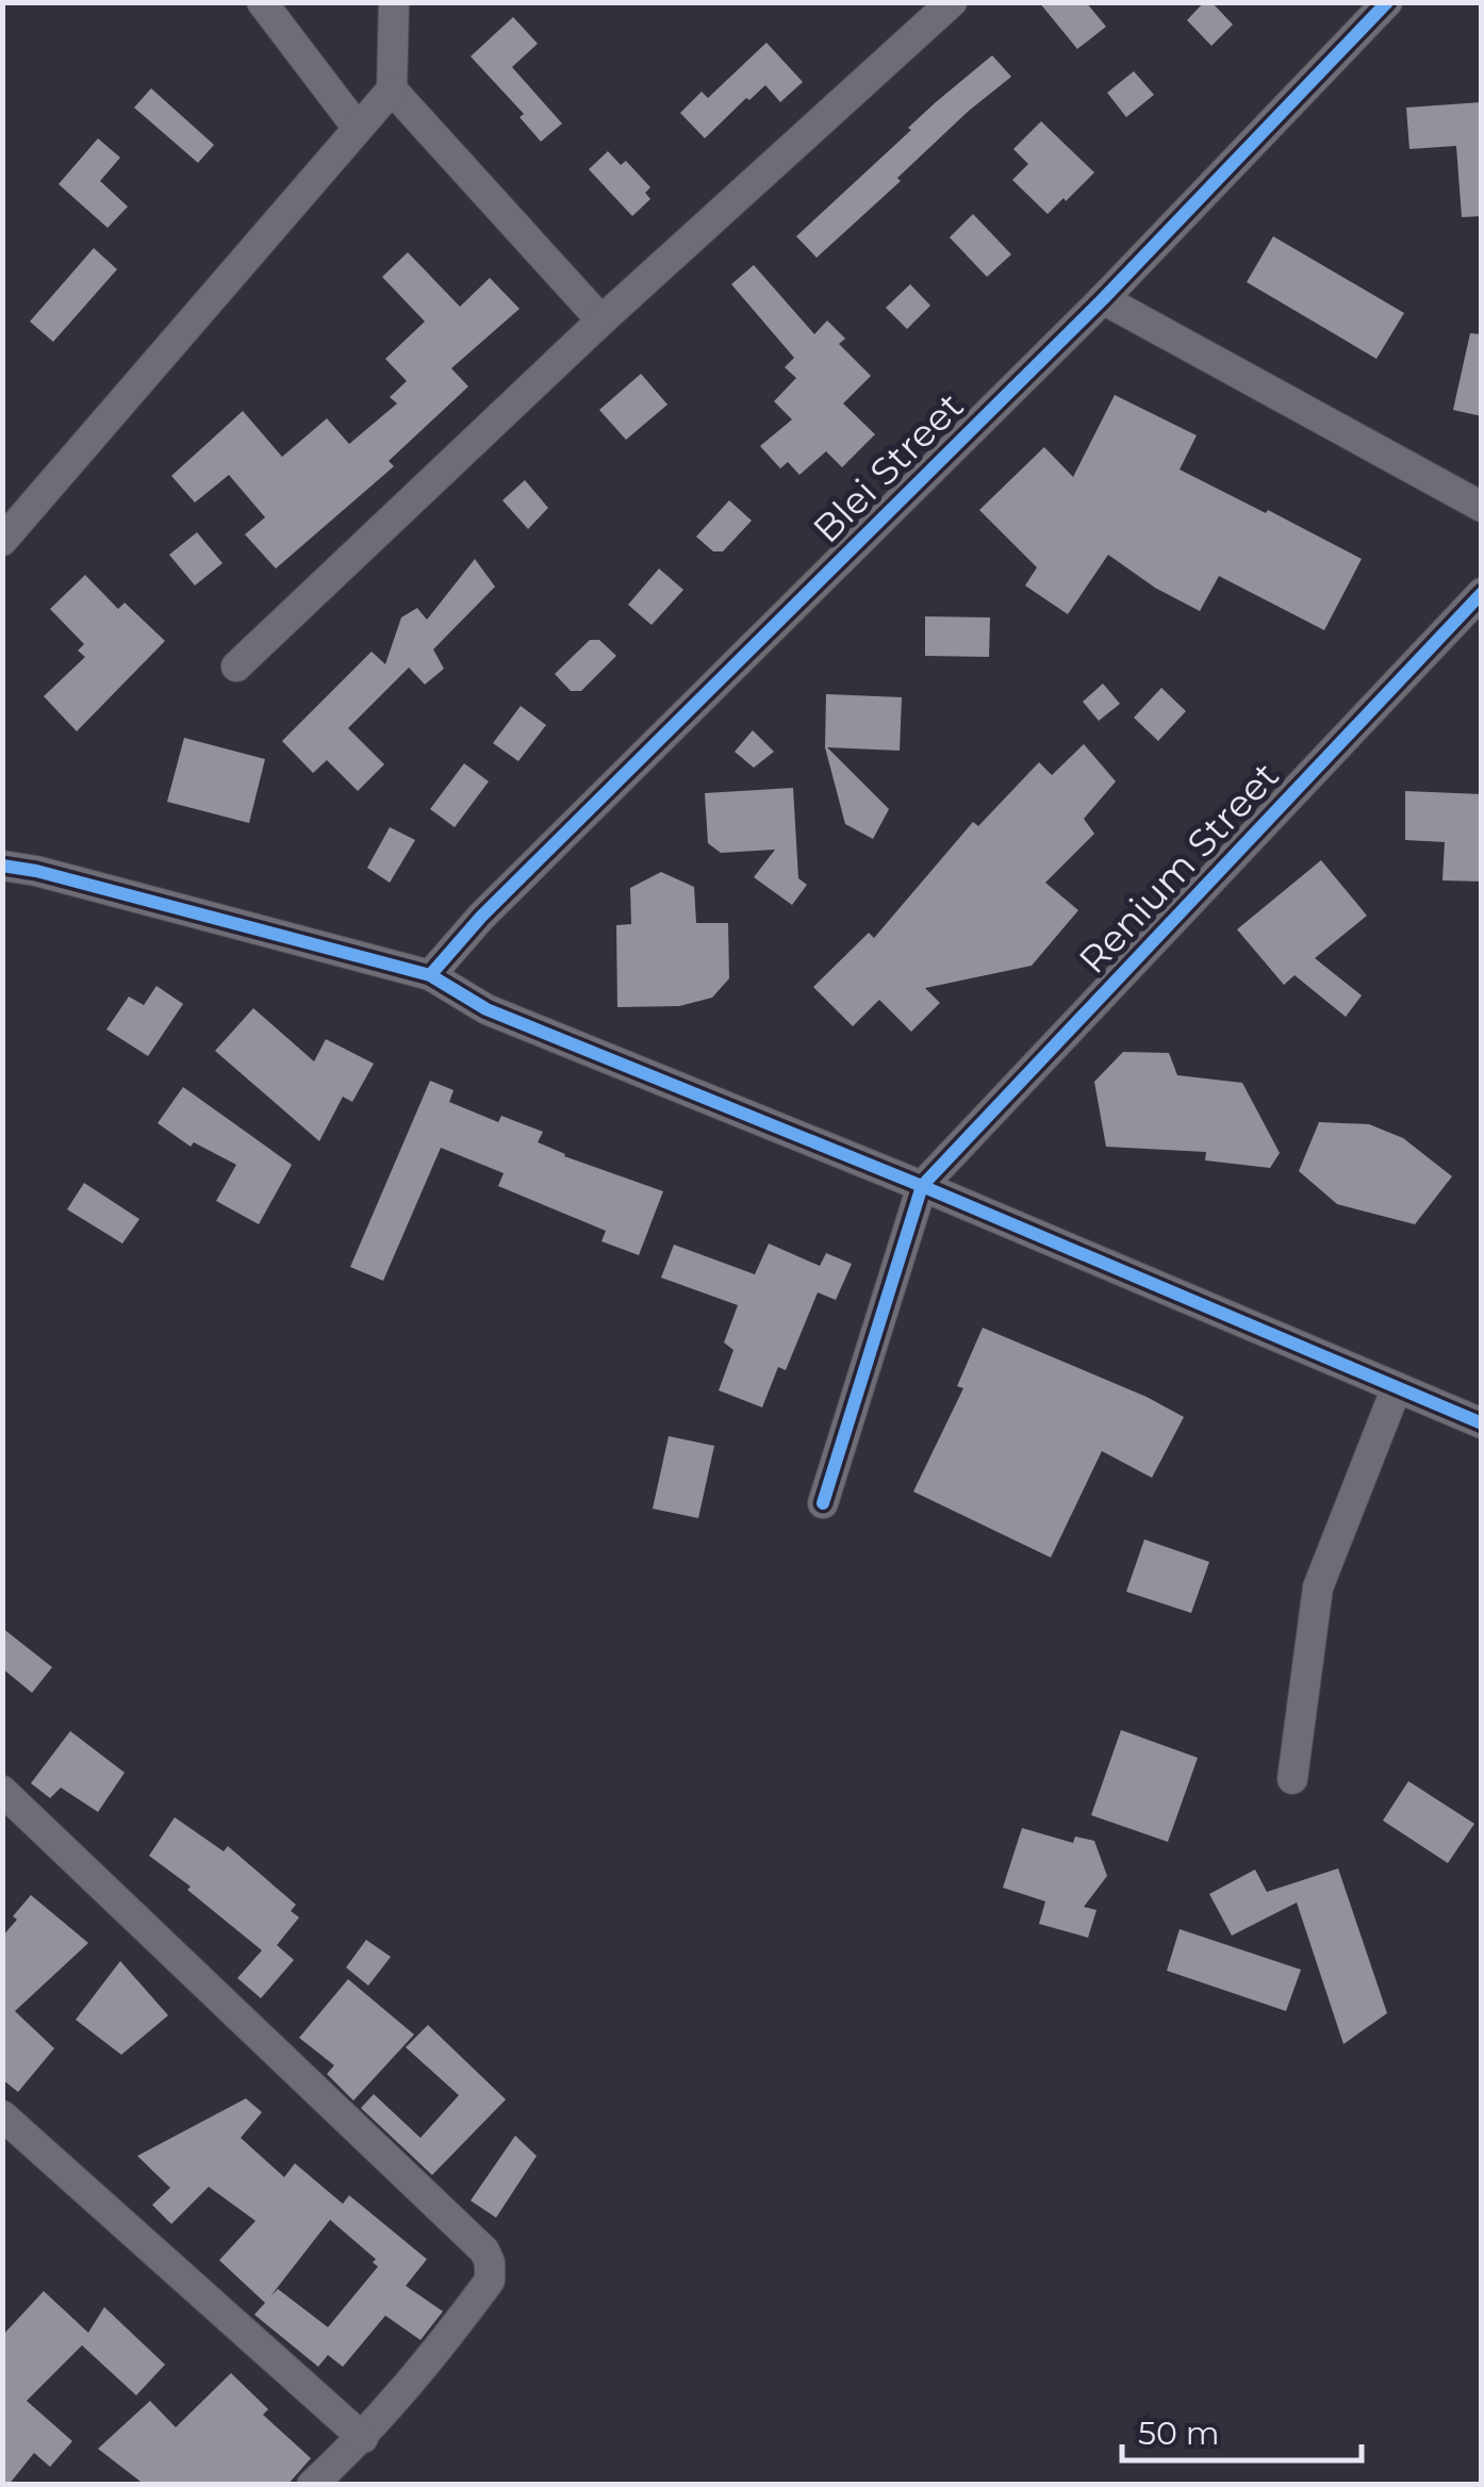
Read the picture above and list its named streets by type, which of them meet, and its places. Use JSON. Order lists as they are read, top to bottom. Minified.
{"streets":{"street":["Blei Street","Renium Street"]},"scale_bar":"50 m"}
